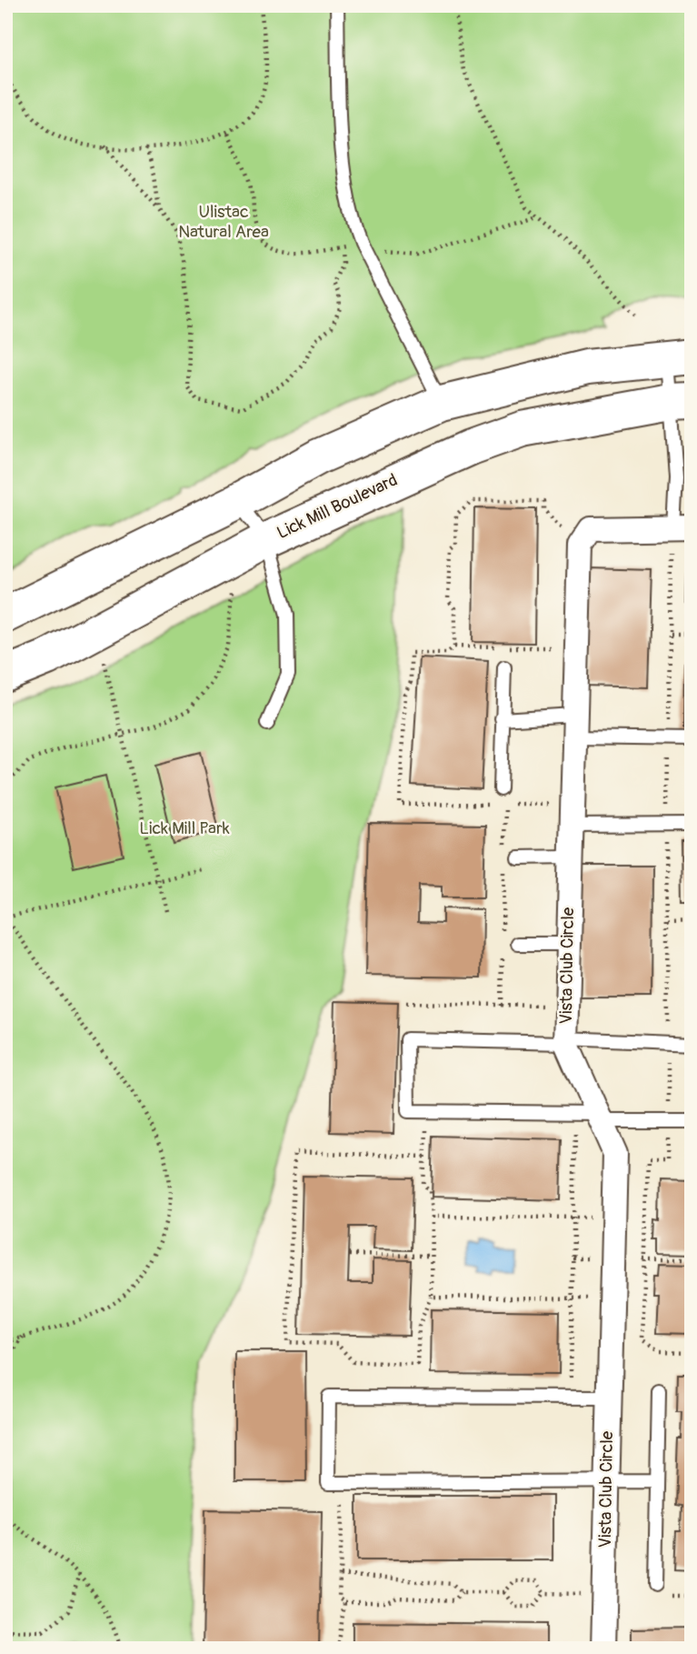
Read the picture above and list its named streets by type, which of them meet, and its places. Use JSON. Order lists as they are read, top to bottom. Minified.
{"streets":{"main road":["Lick Mill Boulevard"],"street":["Vista Club Circle"]},"parks":["Ulistac Natural Area","Lick Mill Park"]}
